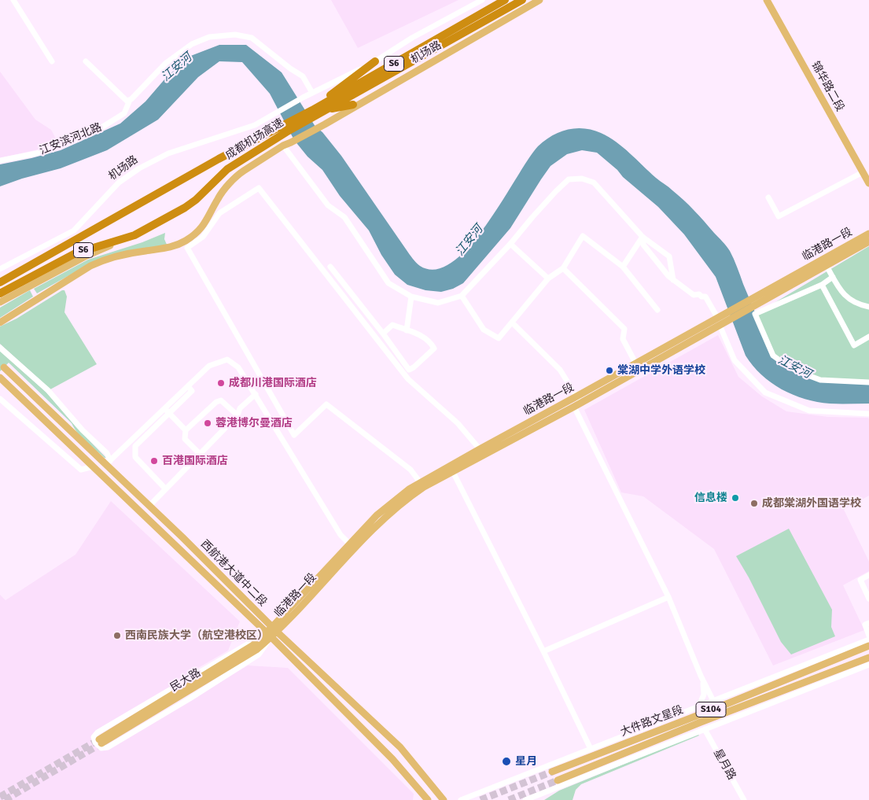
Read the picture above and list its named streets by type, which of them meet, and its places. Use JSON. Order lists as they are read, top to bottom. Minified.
{"streets":{"highway":["S6","成都机场高速"],"main road":["机场路","锦华路二段","临港路一段","西航港大道中二段","民大路","S104","大件路文星段"],"street":["江安滨河北路","星月路"]},"crossings":[["机场路","江安滨河北路"],["临港路一段","西航港大道中二段"],["临港路一段","民大路"],["西航港大道中二段","民大路"]],"water":["江安河"],"places":["棠湖中学外语学校","成都川港国际酒店","蓉港博尔曼酒店","百港国际酒店","信息楼","成都棠湖外国语学校","西南民族大学（航空港校区）","星月"]}
